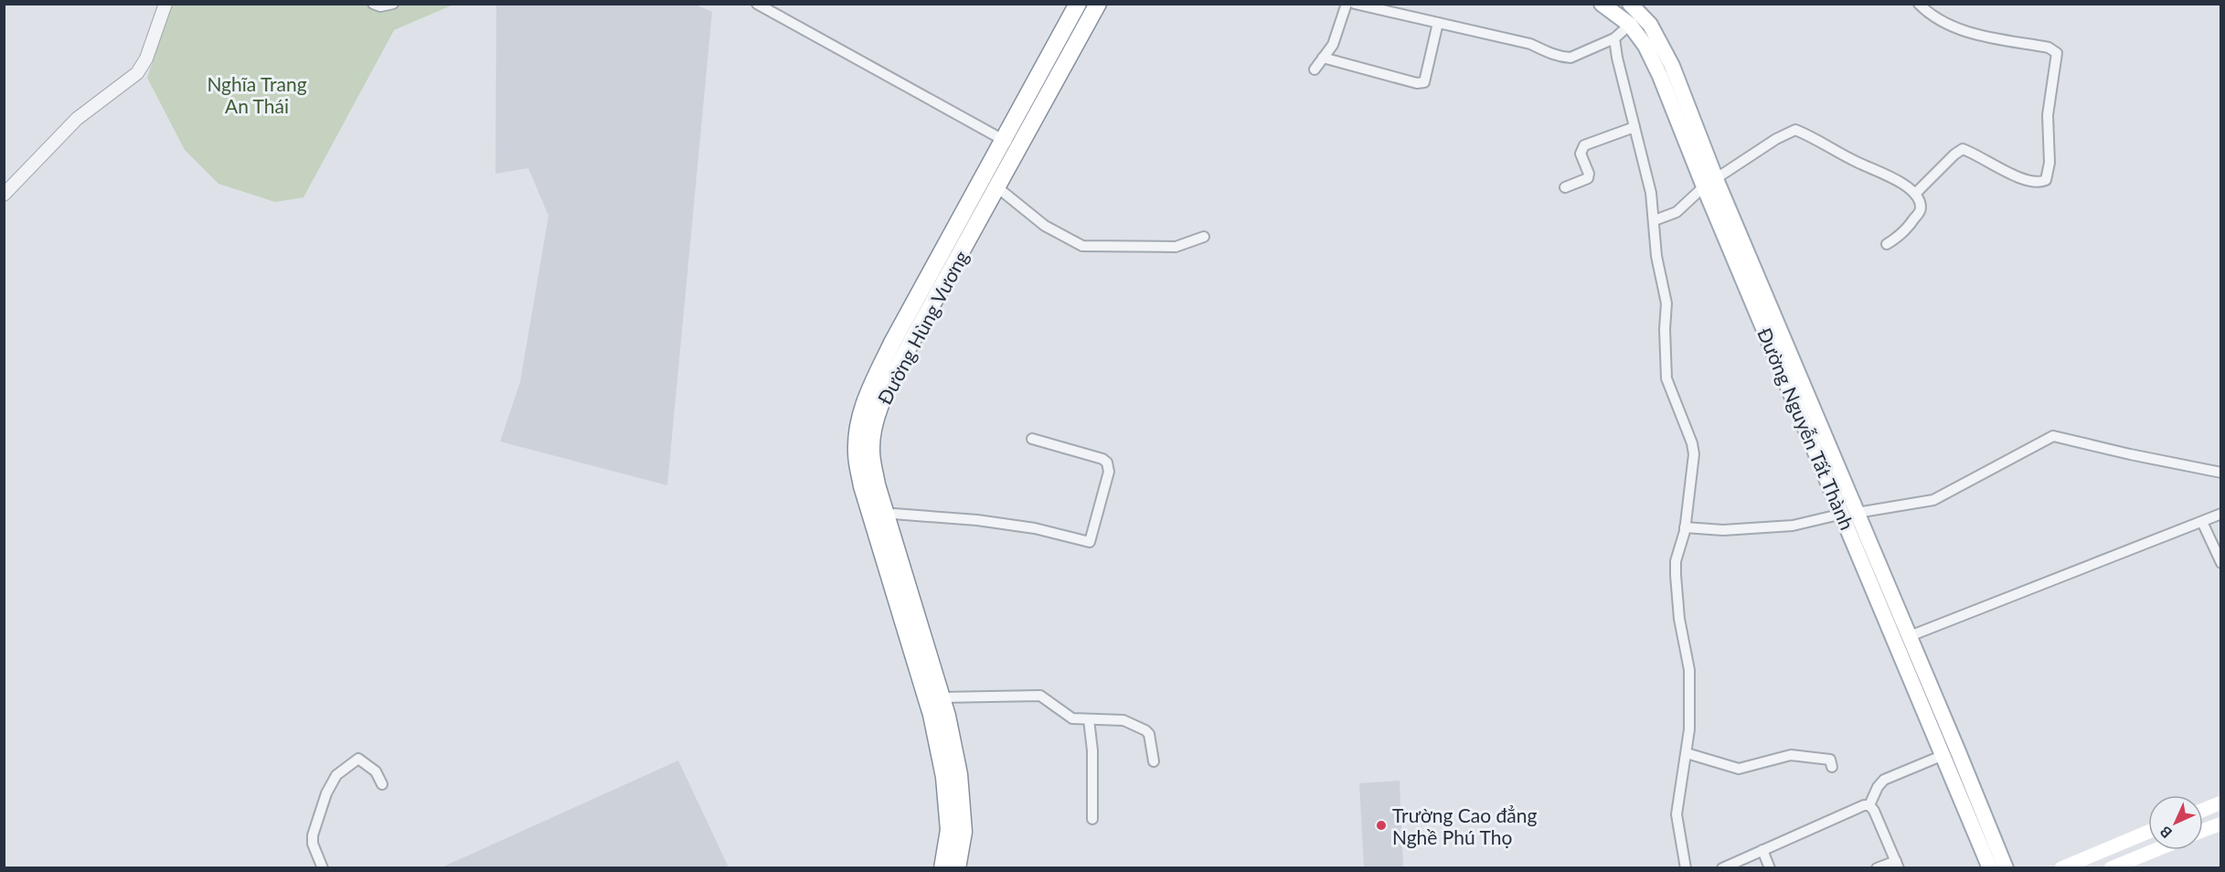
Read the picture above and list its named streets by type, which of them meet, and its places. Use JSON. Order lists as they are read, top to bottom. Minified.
{"streets":{"highway":["Đường Hùng Vương"],"main road":["Đường Nguyễn Tất Thành"]},"parks":["Nghĩa Trang An Thái"],"places":["Trường Cao đẳng Nghề Phú Thọ"],"north":"bottom left"}
